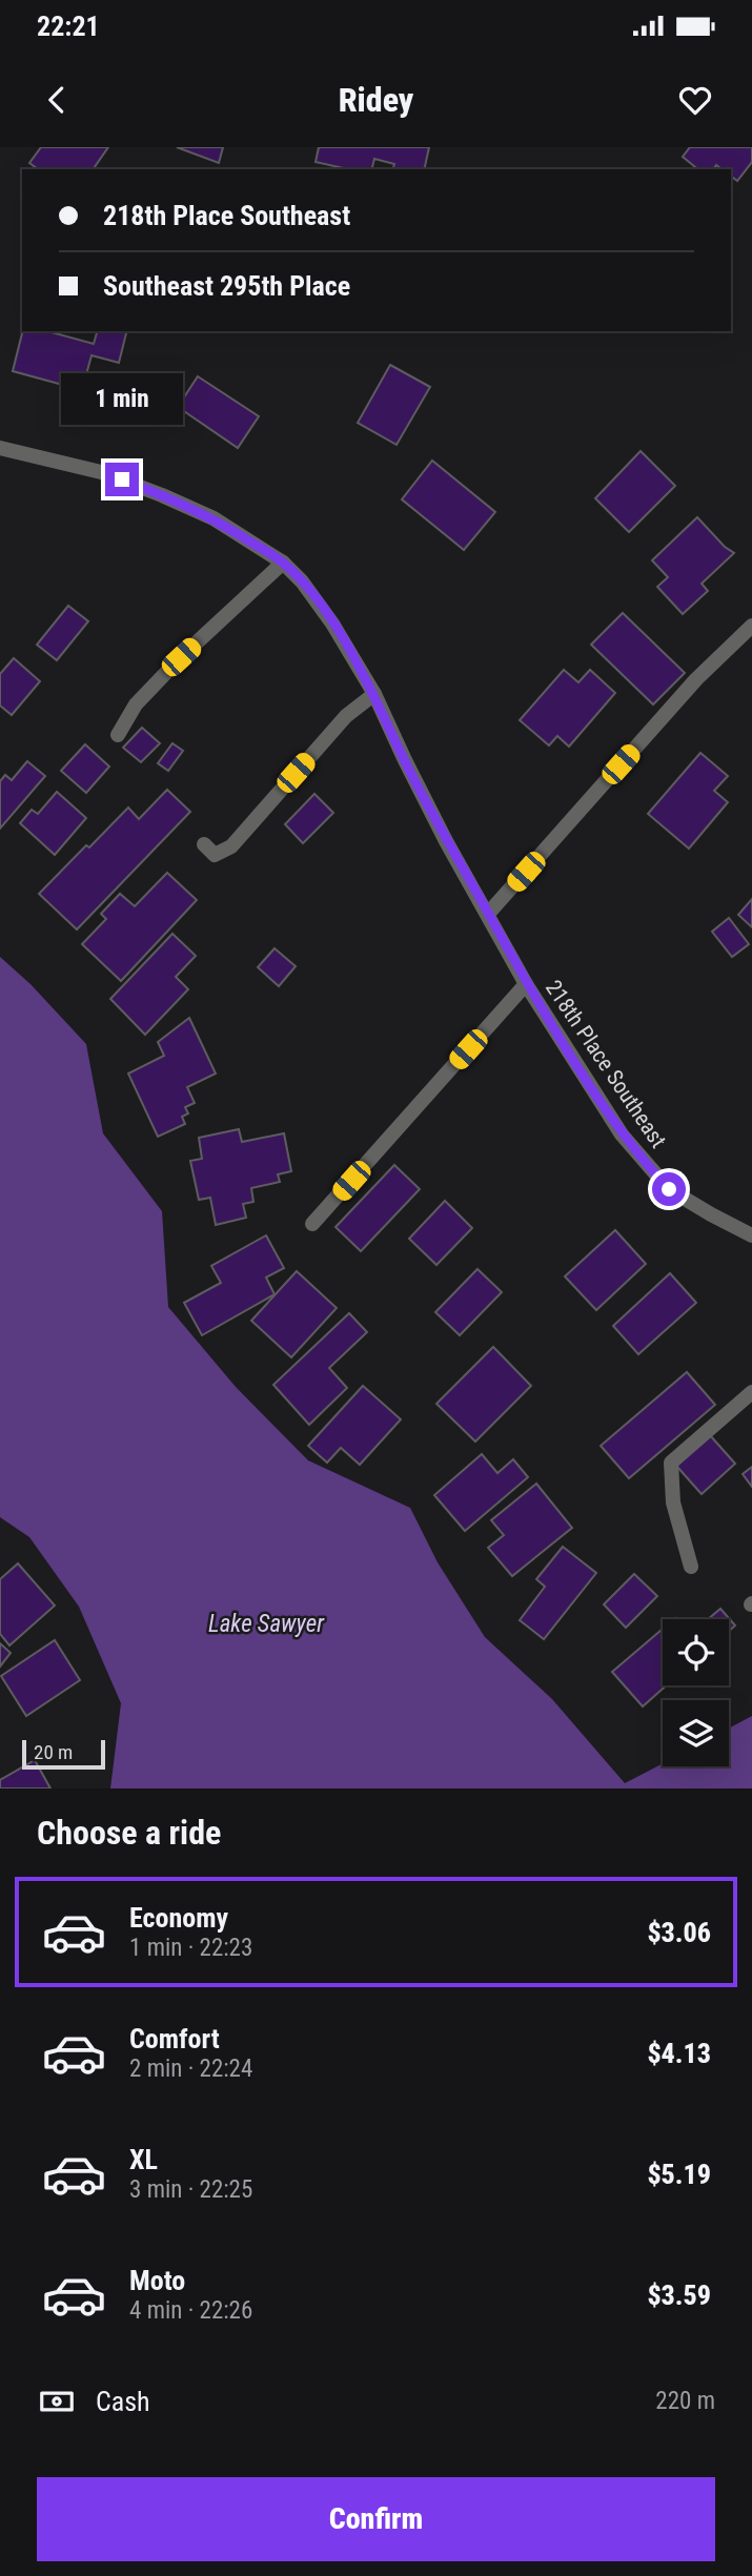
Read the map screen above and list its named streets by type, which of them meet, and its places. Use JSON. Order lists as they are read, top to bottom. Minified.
{"streets":{"street":["218th Place Southeast"]},"water":["Lake Sawyer"],"scale_bar":"20 m","page":{"status":"22:21","header":"Ridey","banner":["218th Place Southeast","Southeast 295th Place"],"bubble":"1 min","scale":"20 m","heading":"Choose a ride","list":[{"name":"Economy","note":"1 min · 22:23","value":"$3.06"},{"name":"Comfort","note":"2 min · 22:24","value":"$4.13"},{"name":"XL","note":"3 min · 22:25","value":"$5.19"},{"name":"Moto","note":"4 min · 22:26","value":"$3.59"}],"pay":["Cash","220 m"],"buttons":"Confirm"}}
